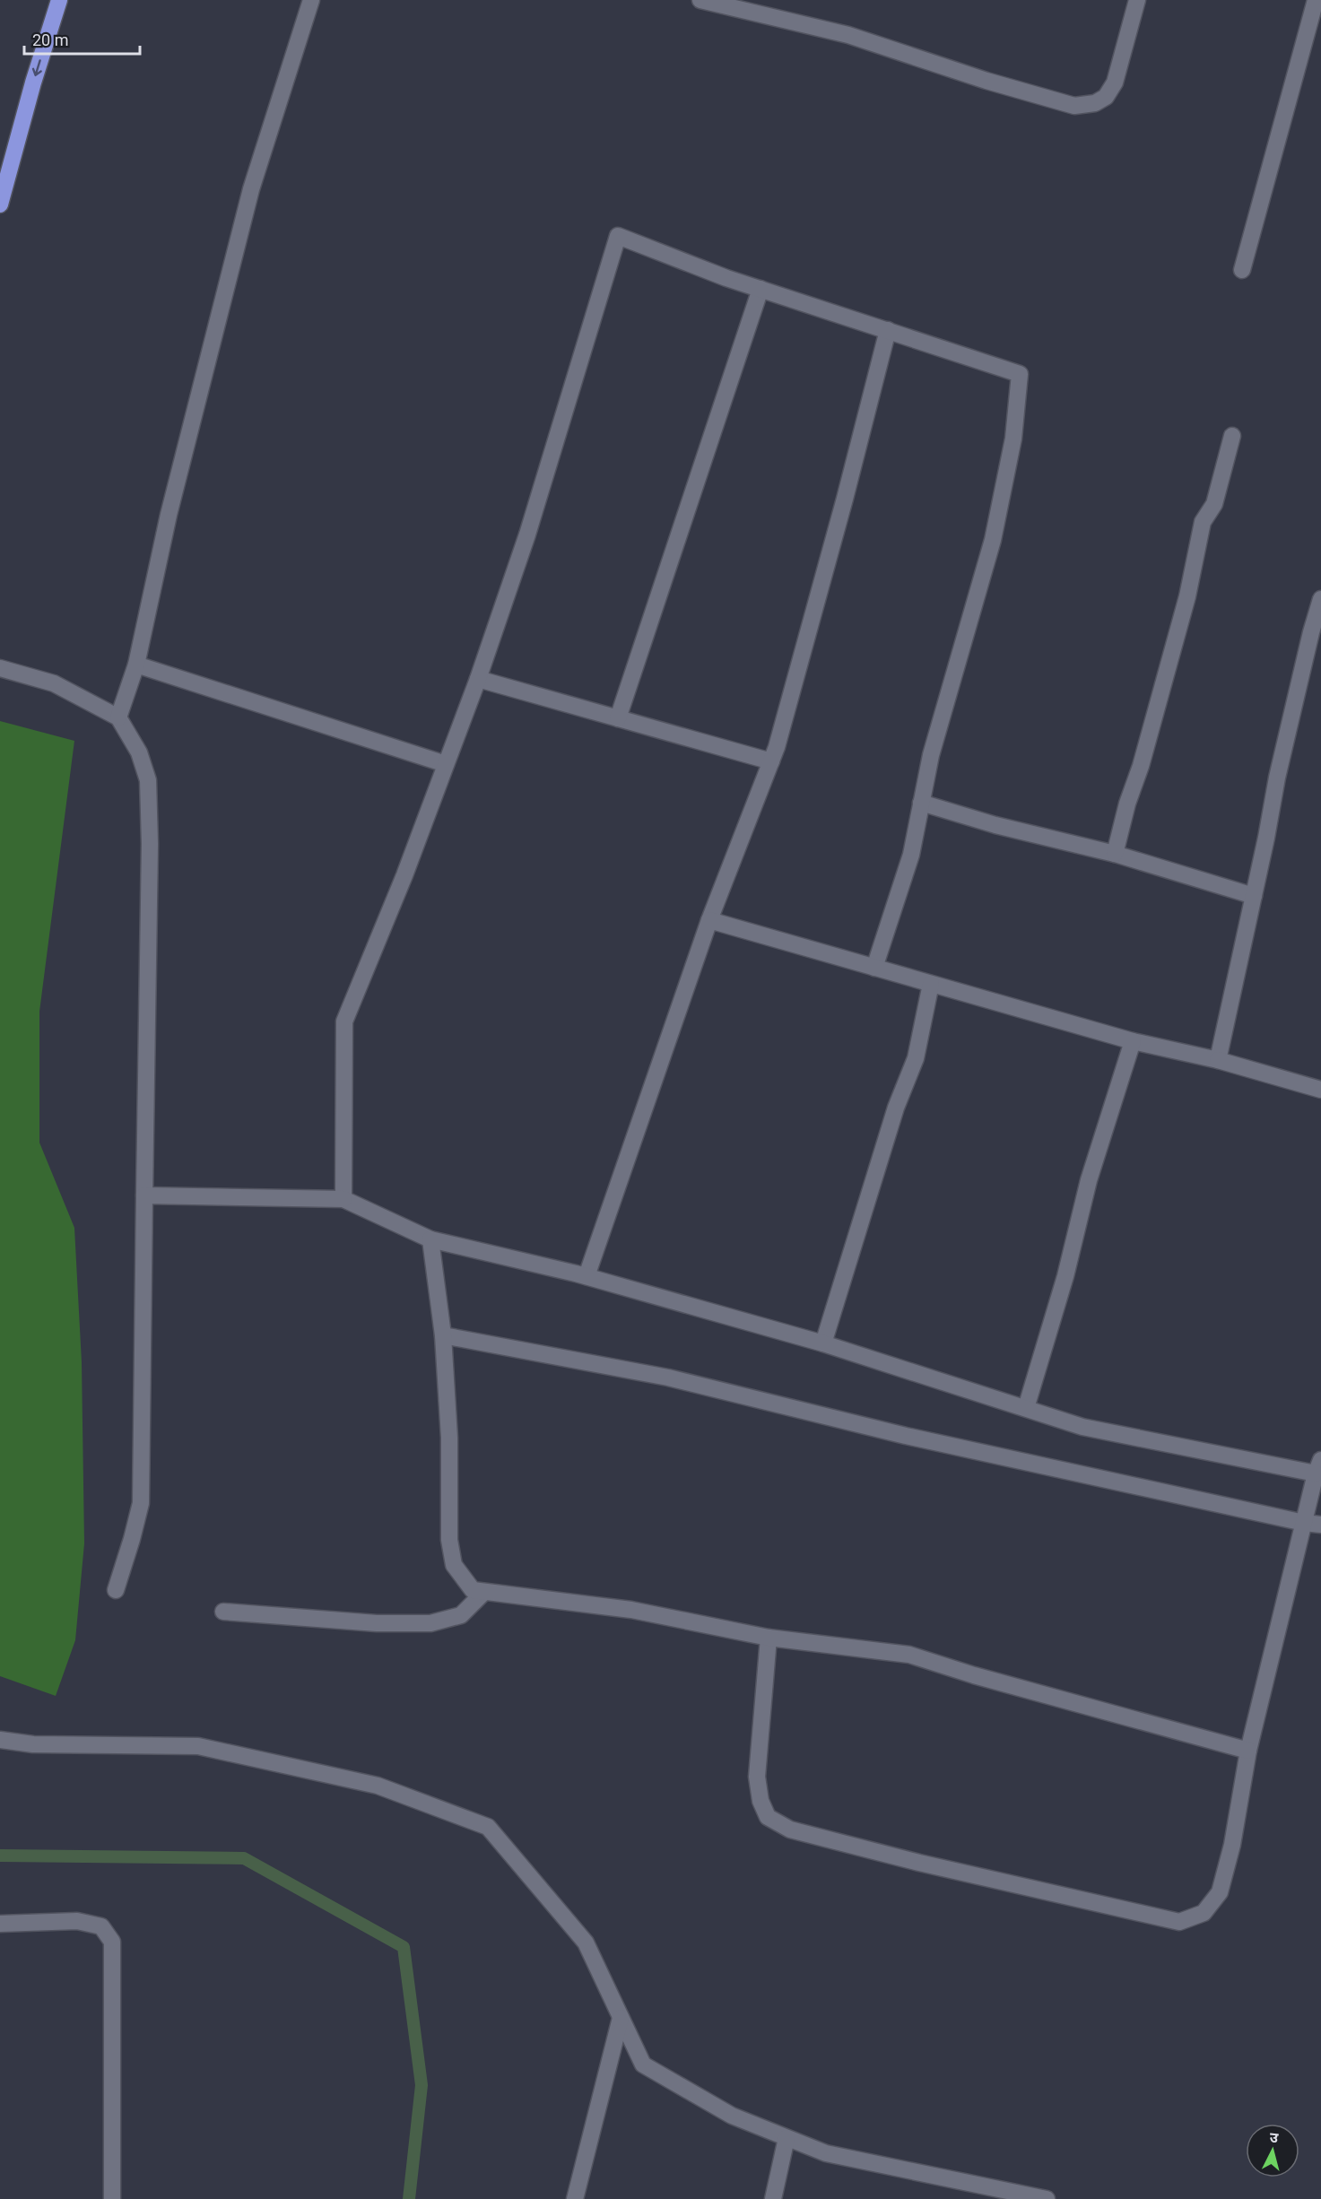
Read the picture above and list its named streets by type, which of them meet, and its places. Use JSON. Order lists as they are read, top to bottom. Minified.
{"scale_bar":"20 m","north":"top"}
